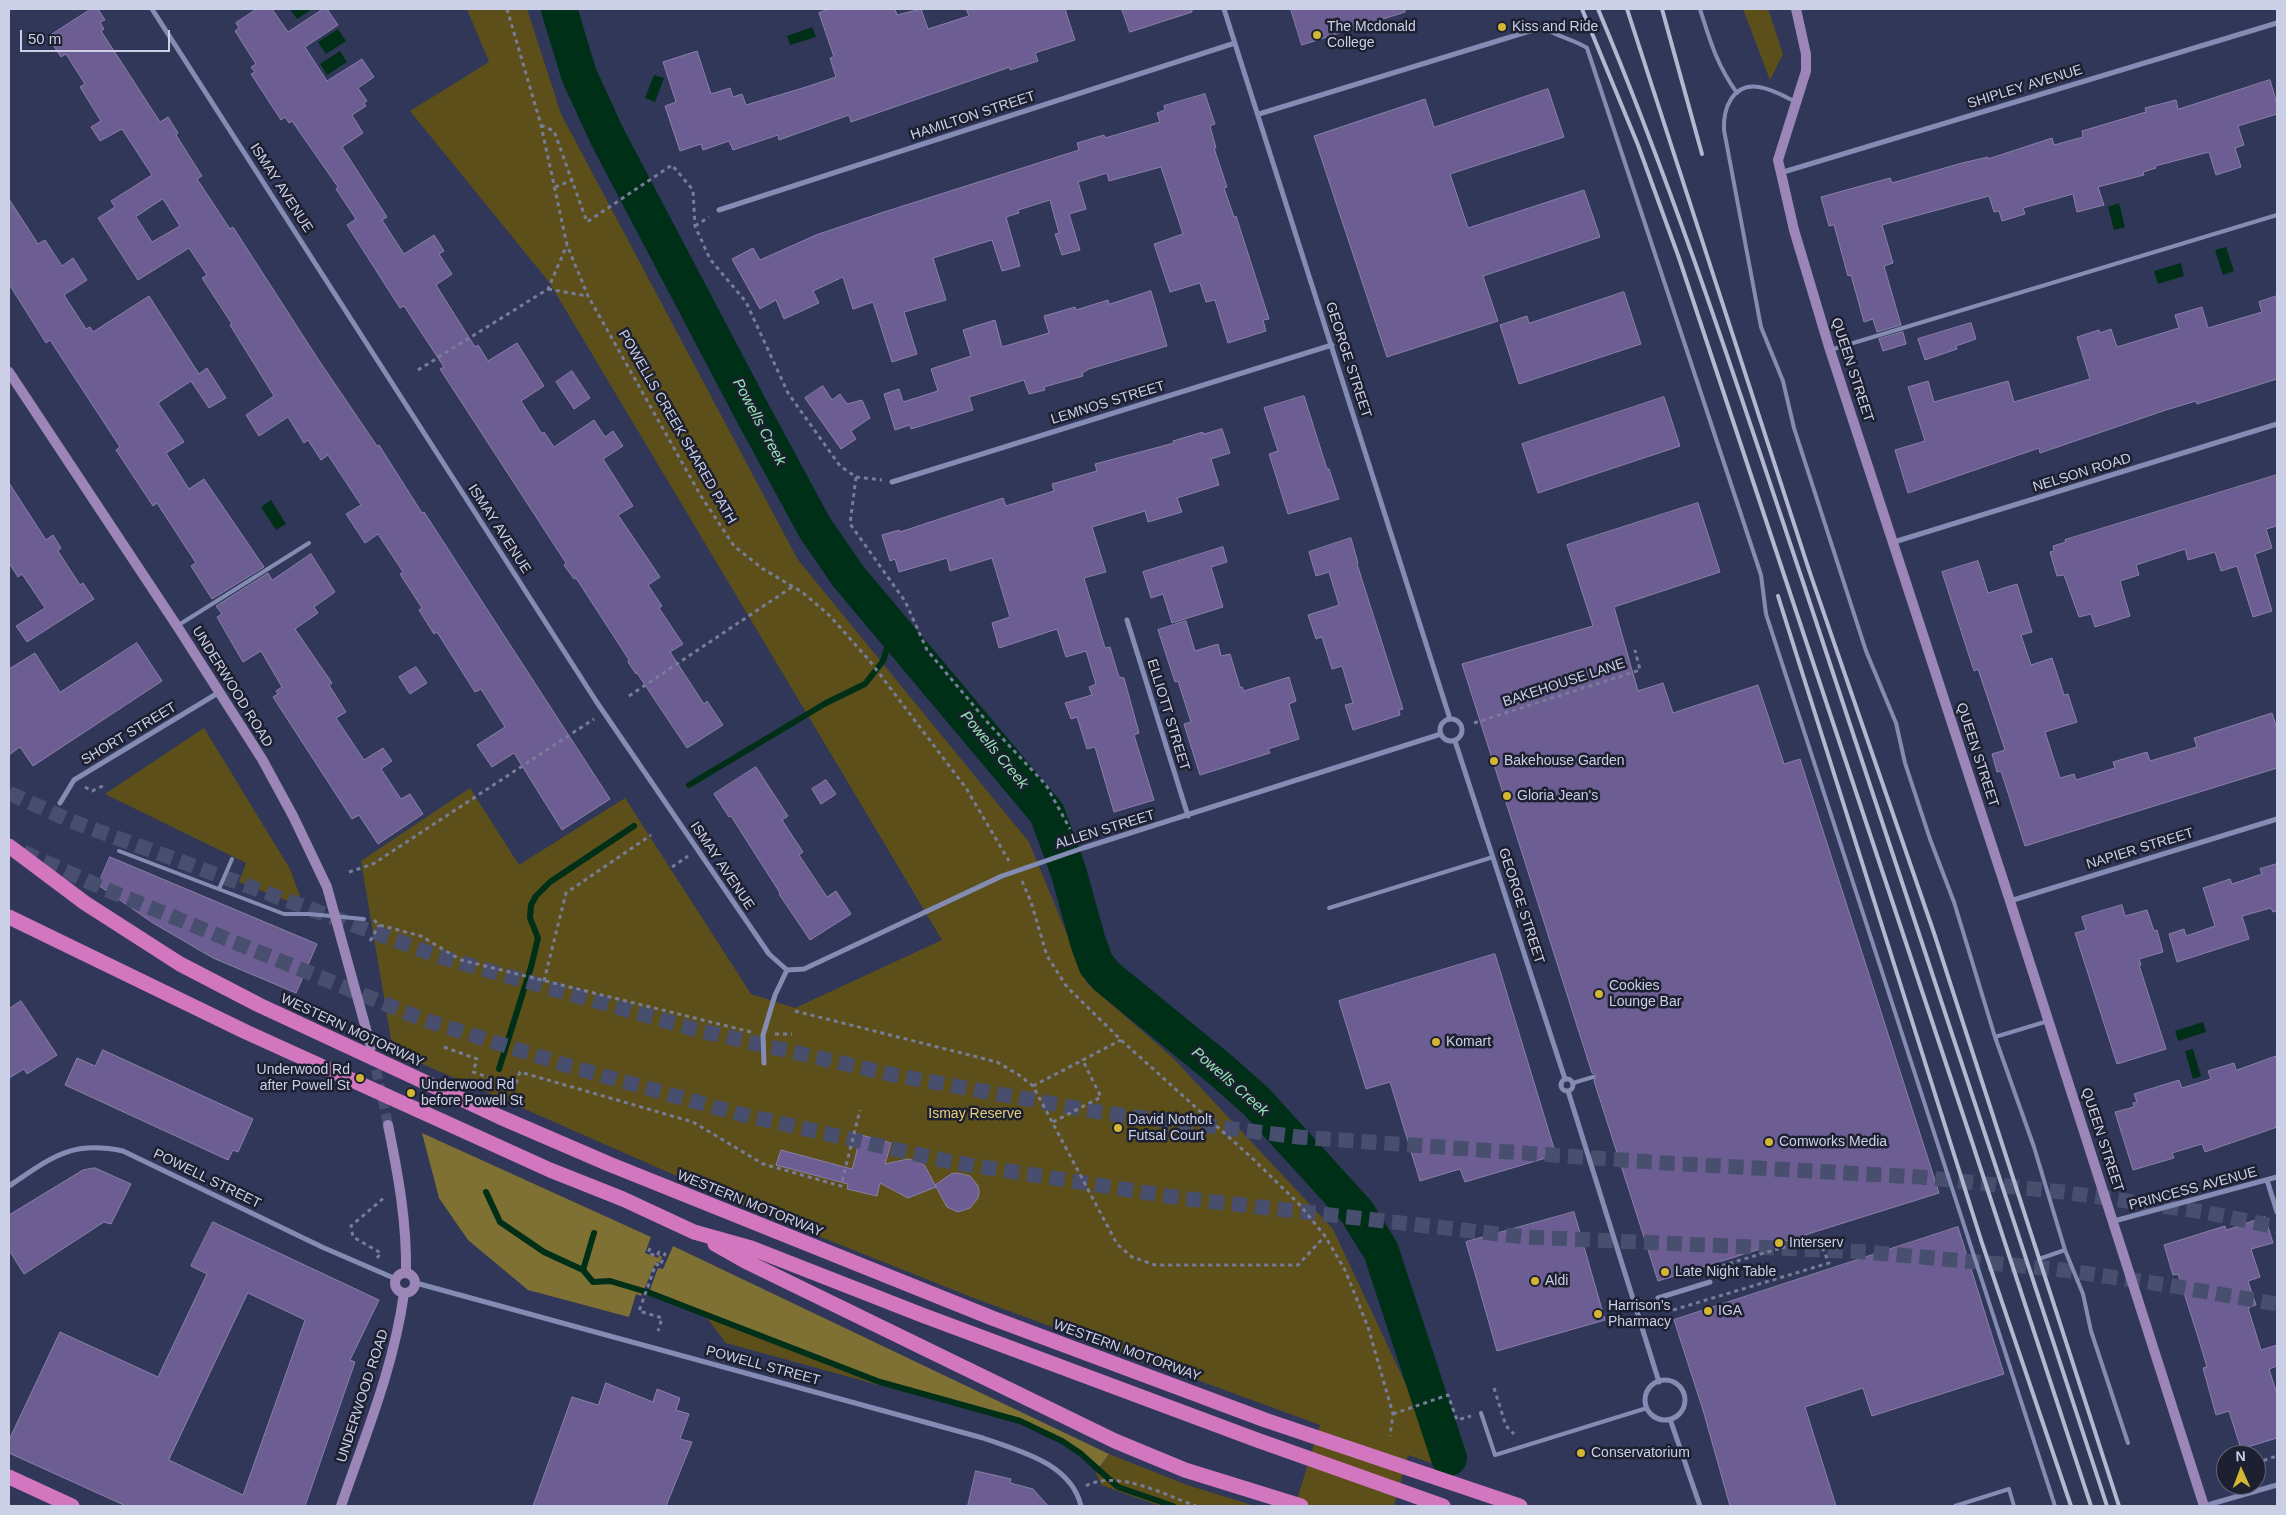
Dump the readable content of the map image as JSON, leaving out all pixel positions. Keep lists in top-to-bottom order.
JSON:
{
  "streets": {
    "highway": ["WESTERN MOTORWAY"],
    "street": [
      "SHIPLEY AVENUE",
      "HAMILTON STREET",
      "ISMAY AVENUE",
      "GEORGE STREET",
      "QUEEN STREET",
      "LEMNOS STREET",
      "NELSON ROAD",
      "UNDERWOOD ROAD",
      "ELLIOTT STREET",
      "SHORT STREET",
      "ALLEN STREET",
      "NAPIER STREET",
      "POWELL STREET",
      "PRINCESS AVENUE"
    ],
    "path": ["POWELLS CREEK SHARED PATH", "BAKEHOUSE LANE"]
  },
  "crossings": [
    ["SHIPLEY AVENUE", "QUEEN STREET"],
    ["HAMILTON STREET", "GEORGE STREET"],
    ["ISMAY AVENUE", "ALLEN STREET"],
    ["GEORGE STREET", "LEMNOS STREET"],
    ["GEORGE STREET", "ALLEN STREET"],
    ["QUEEN STREET", "NELSON ROAD"],
    ["QUEEN STREET", "NAPIER STREET"],
    ["QUEEN STREET", "PRINCESS AVENUE"],
    ["POWELLS CREEK SHARED PATH", "ALLEN STREET"],
    ["UNDERWOOD ROAD", "SHORT STREET"],
    ["UNDERWOOD ROAD", "POWELL STREET"],
    ["ELLIOTT STREET", "ALLEN STREET"]
  ],
  "water": ["Powells Creek"],
  "parks": ["Ismay Reserve"],
  "places": [
    "Kiss and Ride",
    "The Mcdonald College",
    "Bakehouse Garden",
    "Gloria Jean's",
    "Cookies Lounge Bar",
    "Komart",
    "Underwood Rd after Powell St",
    "Underwood Rd before Powell St",
    "David Notholt Futsal Court",
    "Comworks Media",
    "Interserv",
    "Late Night Table",
    "Aldi",
    "IGA",
    "Harrison's Pharmacy",
    "Conservatorium"
  ],
  "scale_bar": "50 m",
  "north": "top"
}
